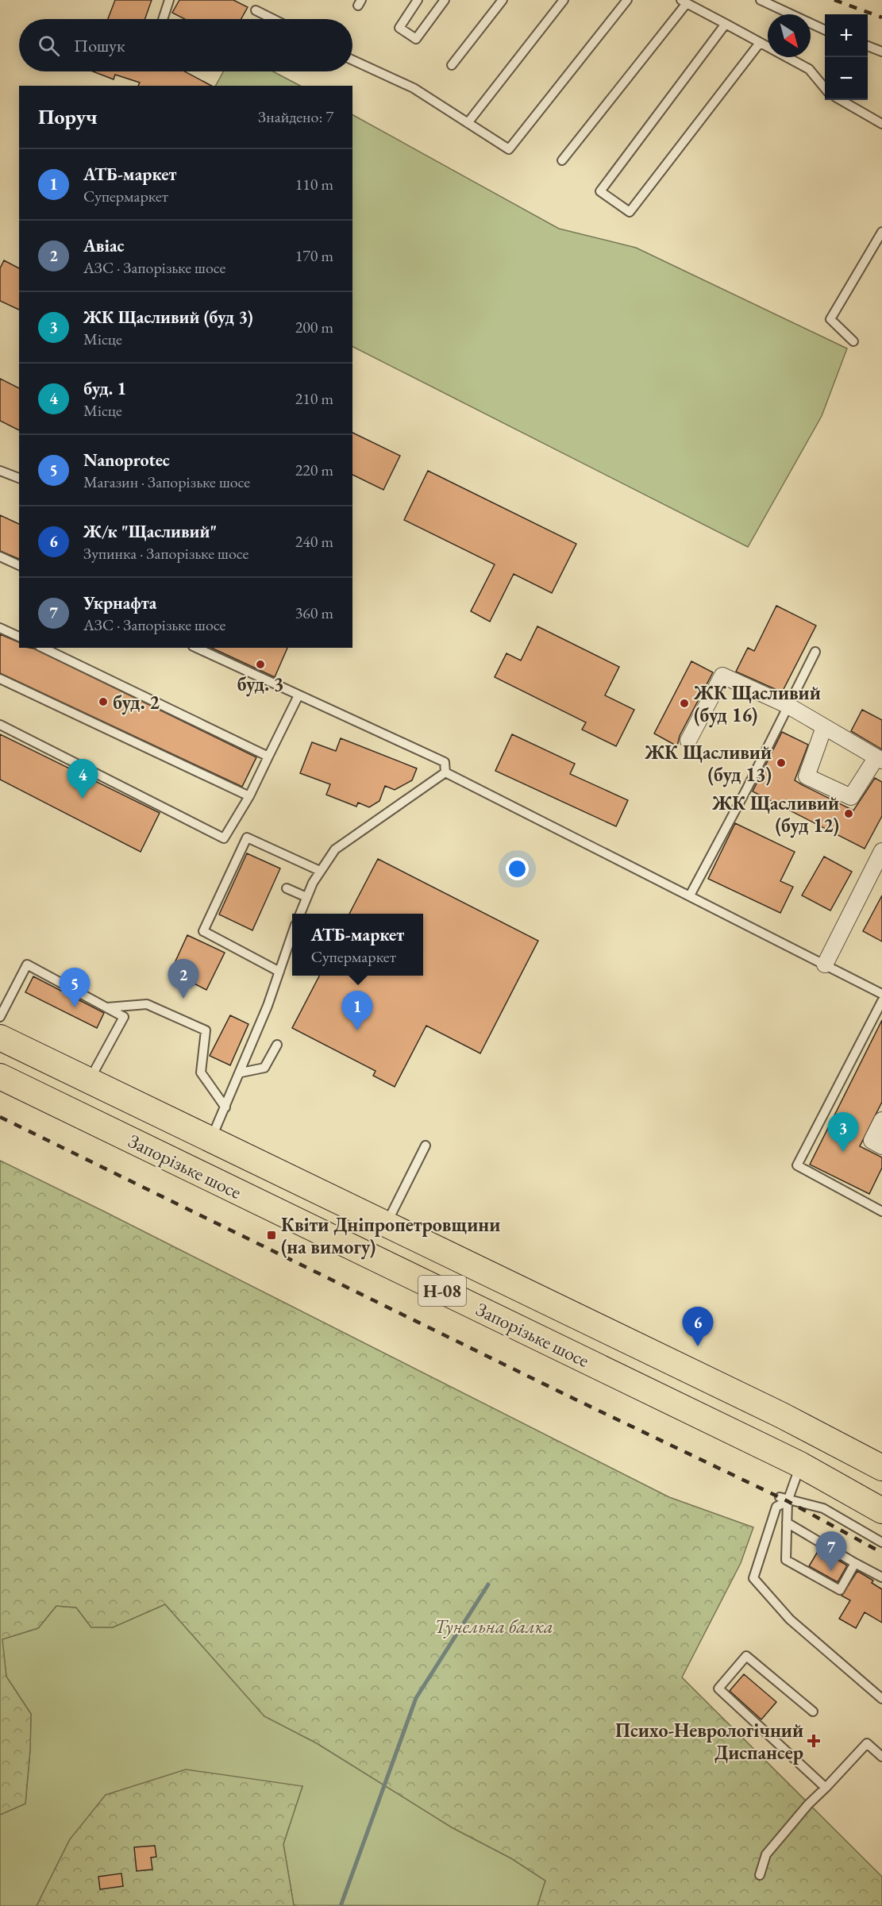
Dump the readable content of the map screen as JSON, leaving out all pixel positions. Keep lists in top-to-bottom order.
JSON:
{
  "streets": {
    "main road": ["Запорізьке шосе", "Н-08"]
  },
  "parks": ["Тунельна балка"],
  "places": {
    "other": [
      "буд. 3",
      "буд. 2",
      "ЖК Щасливий (буд 16)",
      "ЖК Щасливий (буд 13)",
      "ЖК Щасливий (буд 12)"
    ],
    "transit": ["Квіти Дніпропетровщини (на вимогу)"],
    "health": ["Психо-Неврологічний Диспансер"]
  },
  "north": "bottom right",
  "page": {
    "map_buttons": ["+", "−"],
    "search": "Пошук",
    "heading": ["Поруч", "Знайдено: 7"],
    "list": [
      {
        "mark": "1",
        "name": "АТБ-маркет",
        "note": "Супермаркет",
        "value": "110 m"
      },
      {
        "mark": "2",
        "name": "Авіас",
        "note": "АЗС · Запорізьке шосе",
        "value": "170 m"
      },
      {
        "mark": "3",
        "name": "ЖК Щасливий (буд 3)",
        "note": "Місце",
        "value": "200 m"
      },
      {
        "mark": "4",
        "name": "буд. 1",
        "note": "Місце",
        "value": "210 m"
      },
      {
        "mark": "5",
        "name": "Nanoprotec",
        "note": "Магазин · Запорізьке шосе",
        "value": "220 m"
      },
      {
        "mark": "6",
        "name": "Ж/к \"Щасливий\"",
        "note": "Зупинка · Запорізьке шосе",
        "value": "240 m"
      },
      {
        "mark": "7",
        "name": "Укрнафта",
        "note": "АЗС · Запорізьке шосе",
        "value": "360 m"
      }
    ],
    "pins": [
      "4",
      "2",
      "5",
      "1",
      "3",
      "6",
      "7"
    ],
    "popup": ["АТБ-маркет", "Супермаркет"]
  }
}
